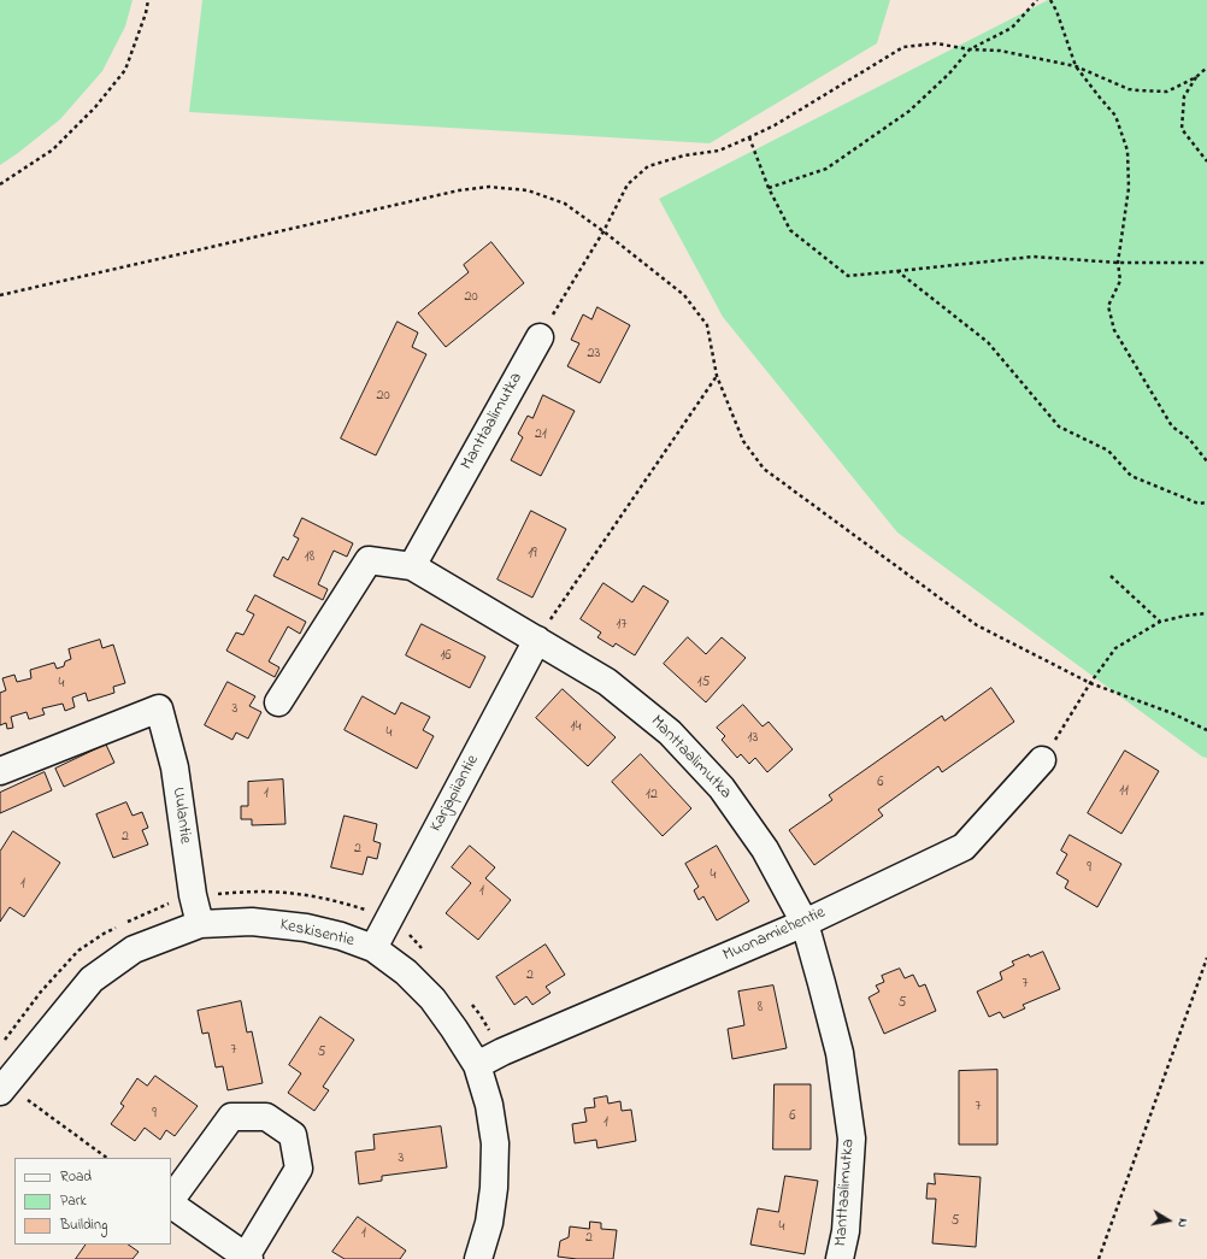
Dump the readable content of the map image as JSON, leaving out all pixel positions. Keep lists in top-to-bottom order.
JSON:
{
  "streets": {
    "street": [
      "Manttaalimutka",
      "Karjapiiantie",
      "Uulantie",
      "Keskisentie",
      "Muonamiehentie"
    ]
  },
  "crossings": [
    ["Manttaalimutka", "Karjapiiantie"],
    ["Manttaalimutka", "Muonamiehentie"],
    ["Karjapiiantie", "Keskisentie"],
    ["Uulantie", "Keskisentie"],
    ["Keskisentie", "Muonamiehentie"]
  ],
  "house_numbers": [
    "20",
    "23",
    "20",
    "21",
    "19",
    "18",
    "17",
    "16",
    "15",
    "4",
    "3",
    "14",
    "4",
    "13",
    "6",
    "11",
    "1",
    "12",
    "2",
    "2",
    "9",
    "4",
    "1",
    "1",
    "2",
    "7",
    "5",
    "8",
    "7",
    "5",
    "7",
    "9",
    "6",
    "1",
    "3",
    "5",
    "4",
    "1",
    "2"
  ],
  "legend": ["Road", "Park", "Building"],
  "north": "right"
}
